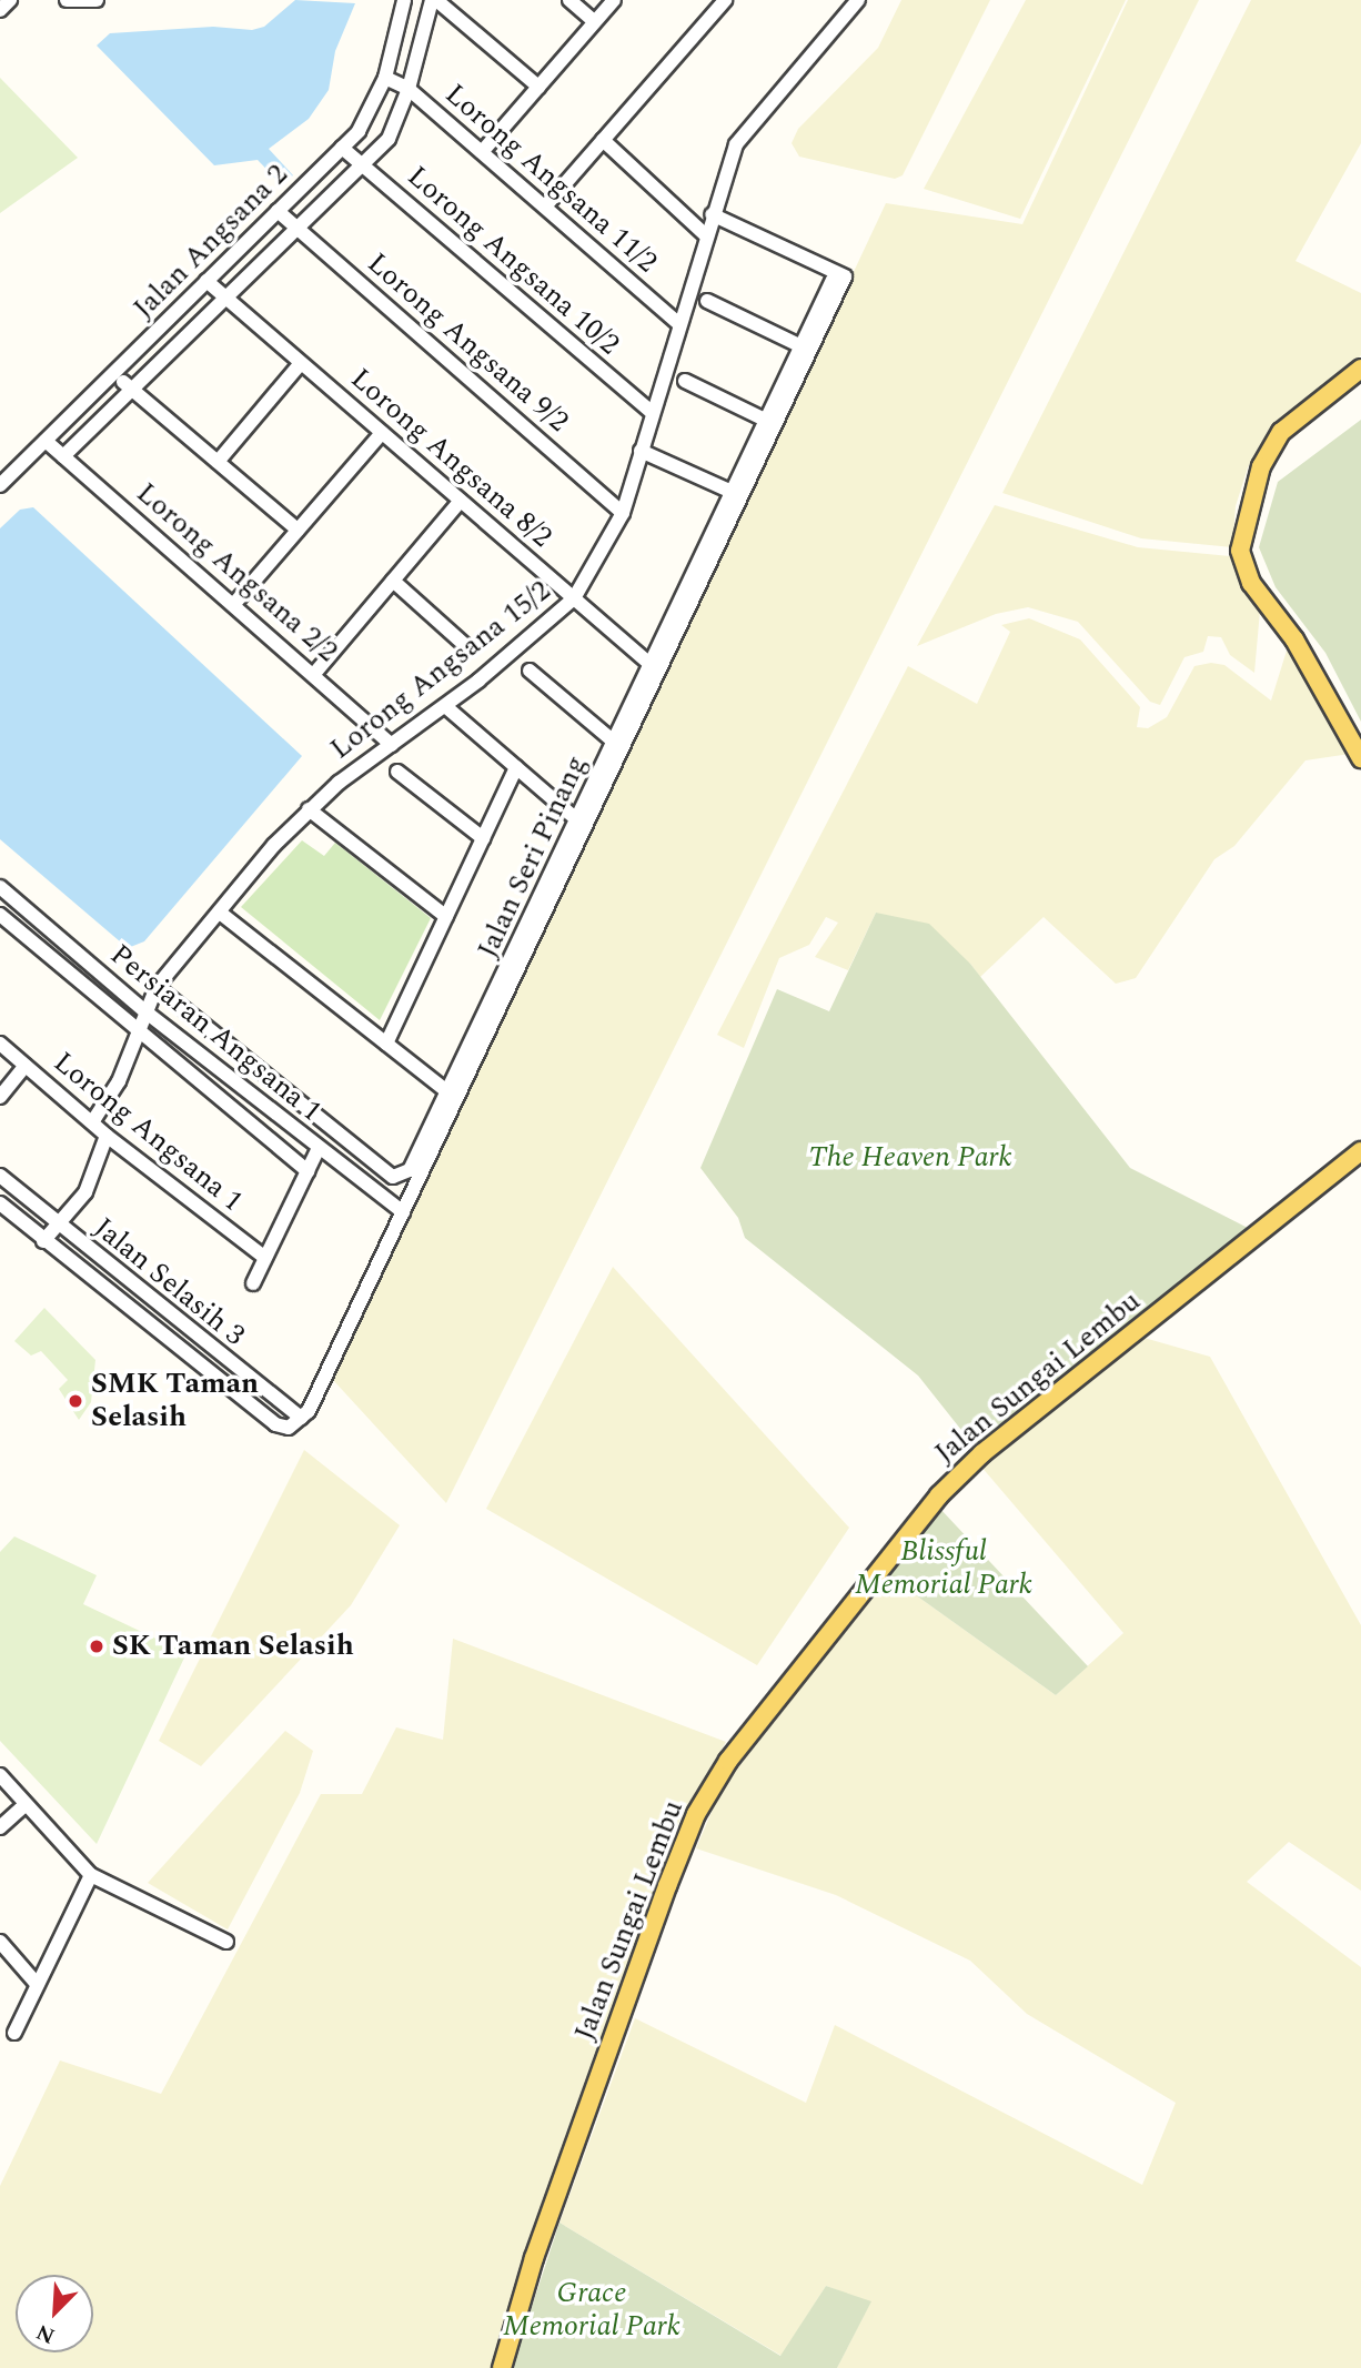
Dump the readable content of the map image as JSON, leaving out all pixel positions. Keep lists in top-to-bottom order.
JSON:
{
  "streets": {
    "main road": ["Jalan Sungai Lembu"],
    "street": [
      "Lorong Angsana 11/2",
      "Jalan Angsana 2",
      "Lorong Angsana 10/2",
      "Lorong Angsana 9/2",
      "Lorong Angsana 8/2",
      "Lorong Angsana 2/2",
      "Lorong Angsana 15/2",
      "Jalan Seri Pinang",
      "Persiaran Angsana 1",
      "Lorong Angsana 1",
      "Jalan Selasih 3"
    ]
  },
  "crossings": [
    ["Lorong Angsana 11/2", "Jalan Angsana 2"],
    ["Lorong Angsana 11/2", "Lorong Angsana 15/2"],
    ["Jalan Angsana 2", "Lorong Angsana 10/2"],
    ["Jalan Angsana 2", "Lorong Angsana 9/2"],
    ["Jalan Angsana 2", "Lorong Angsana 8/2"],
    ["Jalan Angsana 2", "Lorong Angsana 2/2"],
    ["Lorong Angsana 10/2", "Lorong Angsana 15/2"],
    ["Lorong Angsana 9/2", "Lorong Angsana 15/2"],
    ["Lorong Angsana 8/2", "Lorong Angsana 15/2"],
    ["Lorong Angsana 8/2", "Jalan Seri Pinang"],
    ["Lorong Angsana 2/2", "Lorong Angsana 15/2"],
    ["Lorong Angsana 15/2", "Jalan Seri Pinang"],
    ["Lorong Angsana 15/2", "Persiaran Angsana 1"],
    ["Lorong Angsana 15/2", "Lorong Angsana 1"],
    ["Jalan Seri Pinang", "Persiaran Angsana 1"],
    ["Jalan Seri Pinang", "Jalan Selasih 3"]
  ],
  "parks": ["The Heaven Park", "Blissful Memorial Park", "Grace Memorial Park"],
  "places": ["SMK Taman Selasih", "SK Taman Selasih"],
  "north": "bottom left"
}
